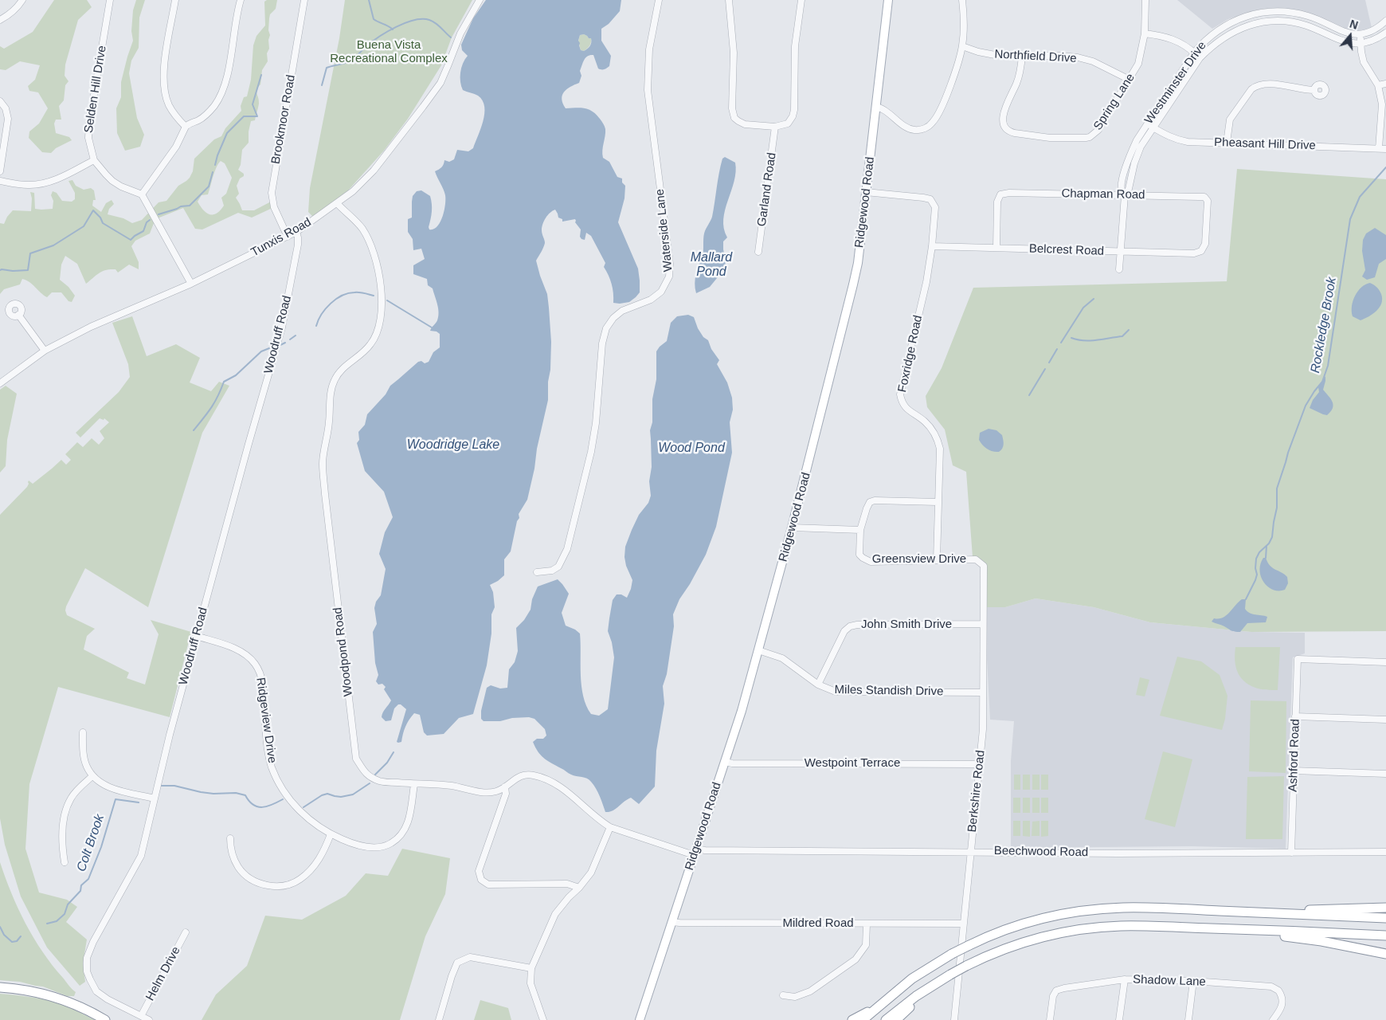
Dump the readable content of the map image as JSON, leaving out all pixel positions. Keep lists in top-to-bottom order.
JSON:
{
  "streets": {
    "main road": ["Ridgewood Road"],
    "street": [
      "Northfield Drive",
      "Westminster Drive",
      "Selden Hill Drive",
      "Spring Lane",
      "Brookmoor Road",
      "Pheasant Hill Drive",
      "Garland Road",
      "Chapman Road",
      "Waterside Lane",
      "Tunxis Road",
      "Belcrest Road",
      "Woodruff Road",
      "Foxridge Road",
      "Greensview Drive",
      "John Smith Drive",
      "Woodpond Road",
      "Miles Standish Drive",
      "Ridgeview Drive",
      "Ashford Road",
      "Westpoint Terrace",
      "Berkshire Road",
      "Beechwood Road",
      "Mildred Road",
      "Helm Drive",
      "Shadow Lane"
    ]
  },
  "crossings": [
    ["Northfield Drive", "Spring Lane"],
    ["Westminster Drive", "Pheasant Hill Drive"],
    ["Westminster Drive", "Chapman Road"],
    ["Westminster Drive", "Belcrest Road"],
    ["Brookmoor Road", "Tunxis Road"],
    ["Chapman Road", "Belcrest Road"],
    ["Ridgewood Road", "Foxridge Road"],
    ["Ridgewood Road", "Woodpond Road"],
    ["Ridgewood Road", "Miles Standish Drive"],
    ["Ridgewood Road", "Westpoint Terrace"],
    ["Ridgewood Road", "Beechwood Road"],
    ["Ridgewood Road", "Mildred Road"],
    ["Tunxis Road", "Woodruff Road"],
    ["Tunxis Road", "Woodpond Road"],
    ["Belcrest Road", "Foxridge Road"],
    ["Woodruff Road", "Ridgeview Drive"],
    ["Woodruff Road", "Helm Drive"],
    ["Foxridge Road", "Greensview Drive"],
    ["Greensview Drive", "Berkshire Road"],
    ["John Smith Drive", "Miles Standish Drive"],
    ["John Smith Drive", "Berkshire Road"],
    ["Woodpond Road", "Ridgeview Drive"],
    ["Woodpond Road", "Beechwood Road"],
    ["Miles Standish Drive", "Berkshire Road"],
    ["Ashford Road", "Beechwood Road"],
    ["Westpoint Terrace", "Berkshire Road"],
    ["Berkshire Road", "Beechwood Road"],
    ["Berkshire Road", "Mildred Road"]
  ],
  "water": [
    "Mallard Pond",
    "Rockledge Brook",
    "Woodridge Lake",
    "Wood Pond",
    "Colt Brook"
  ],
  "parks": ["Buena Vista Recreational Complex"],
  "north": "top"
}
